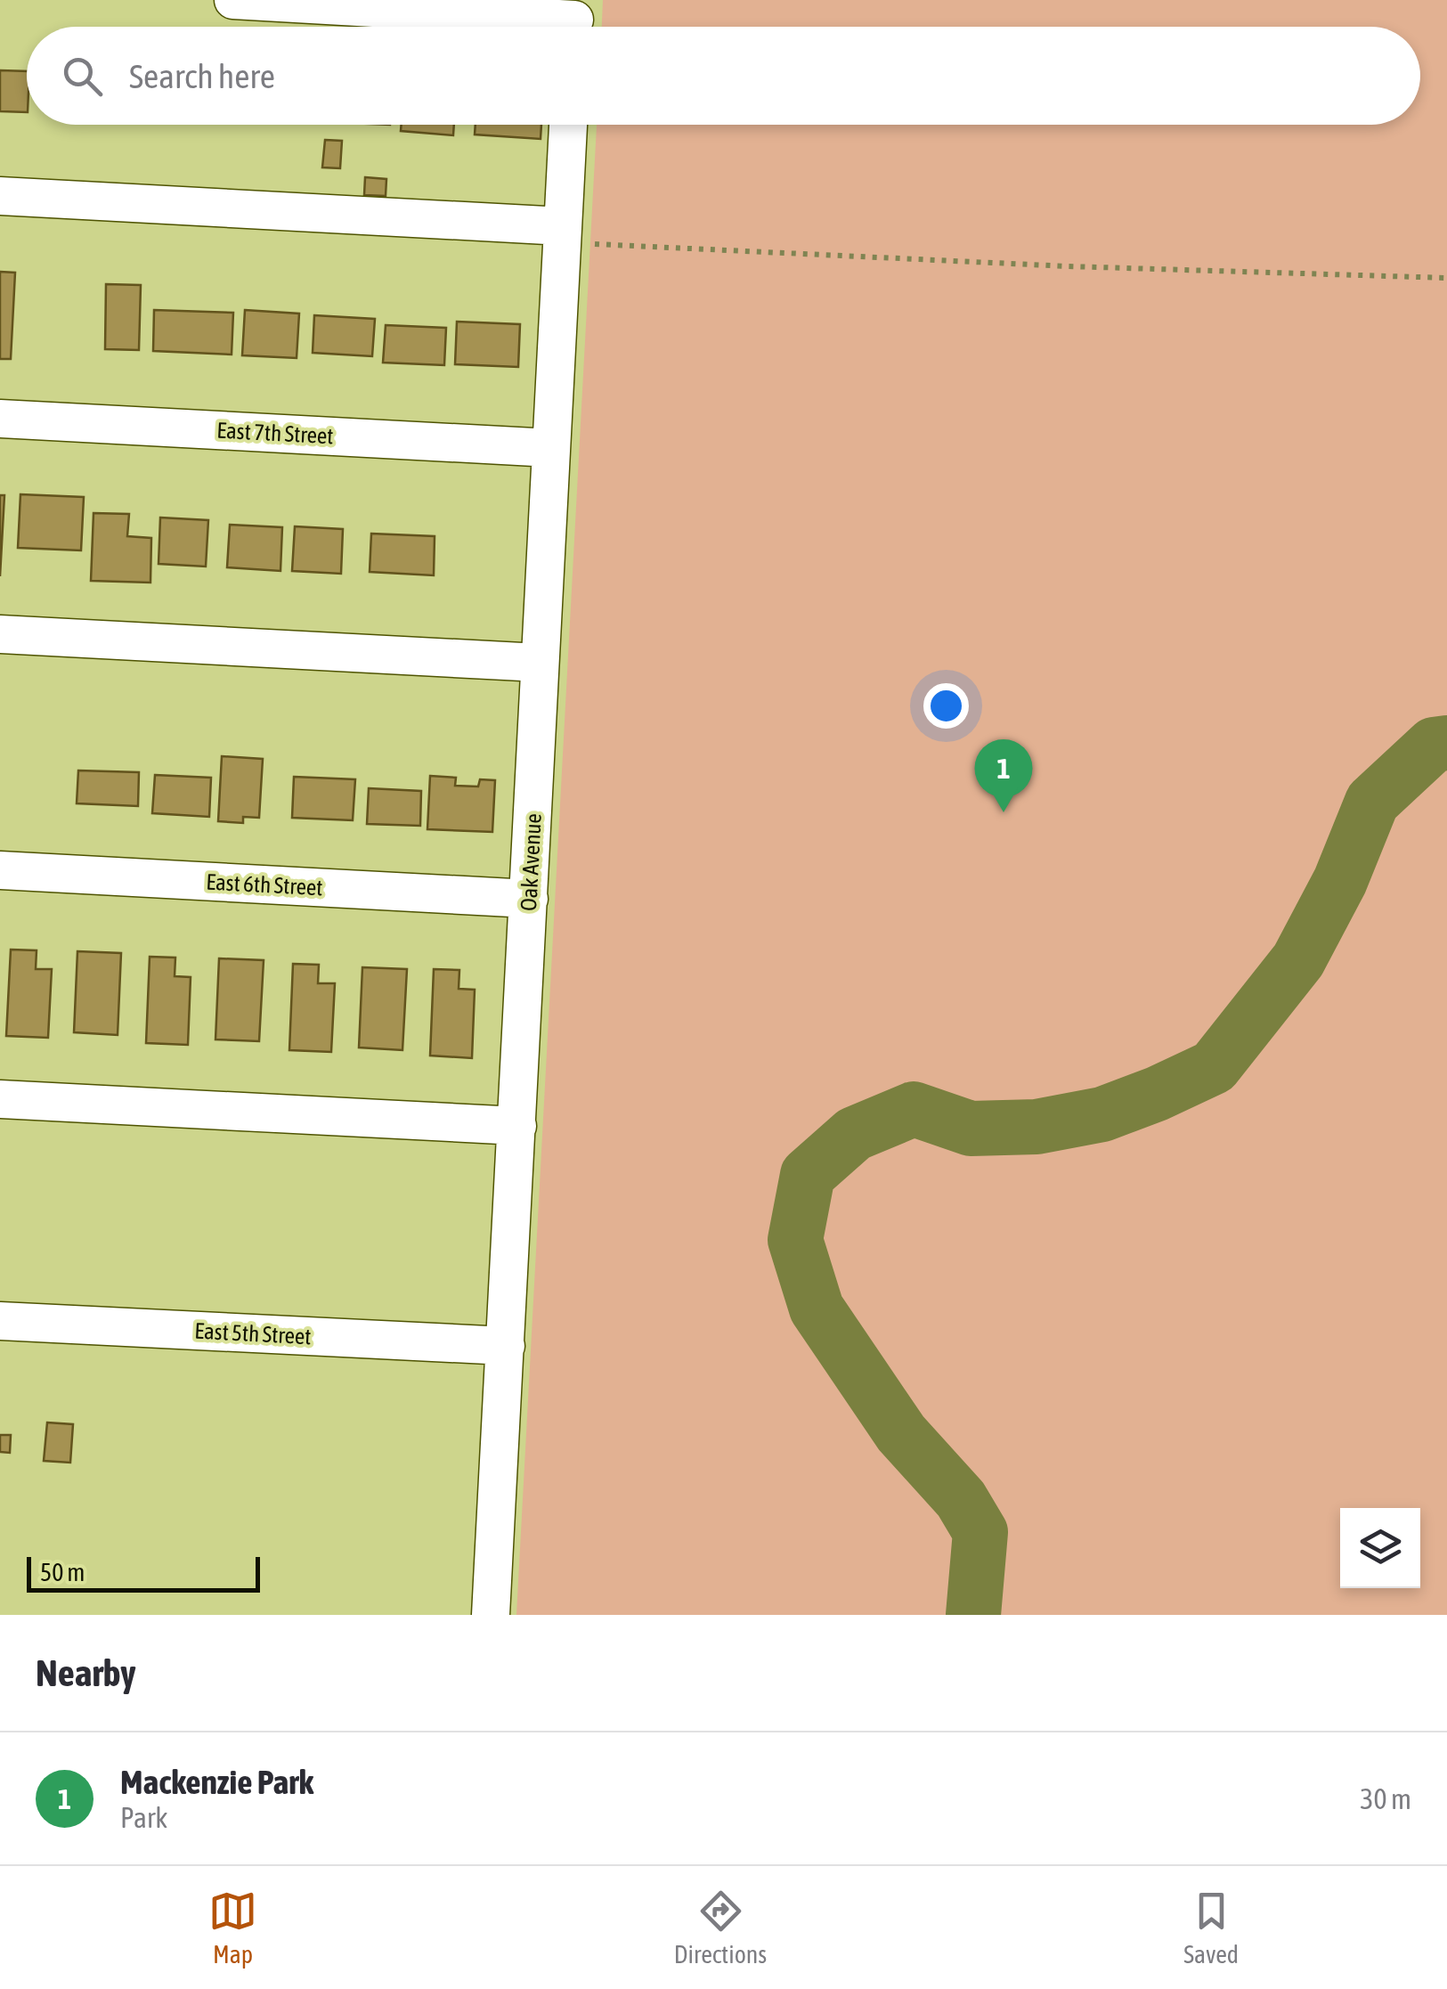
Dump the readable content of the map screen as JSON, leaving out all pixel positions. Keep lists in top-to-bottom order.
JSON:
{
  "streets": {
    "street": [
      "East 7th Street",
      "Oak Avenue",
      "East 6th Street",
      "East 5th Street"
    ]
  },
  "crossings": [
    ["East 7th Street", "Oak Avenue"],
    ["Oak Avenue", "East 6th Street"],
    ["Oak Avenue", "East 5th Street"]
  ],
  "scale_bar": "50 m",
  "page": {
    "search": "Search here",
    "pins": "1",
    "scale": "50 m",
    "heading": "Nearby",
    "list": [
      {
        "mark": "1",
        "name": "Mackenzie Park",
        "note": "Park",
        "value": "30 m"
      }
    ],
    "nav": ["Map", "Directions", "Saved"]
  }
}
